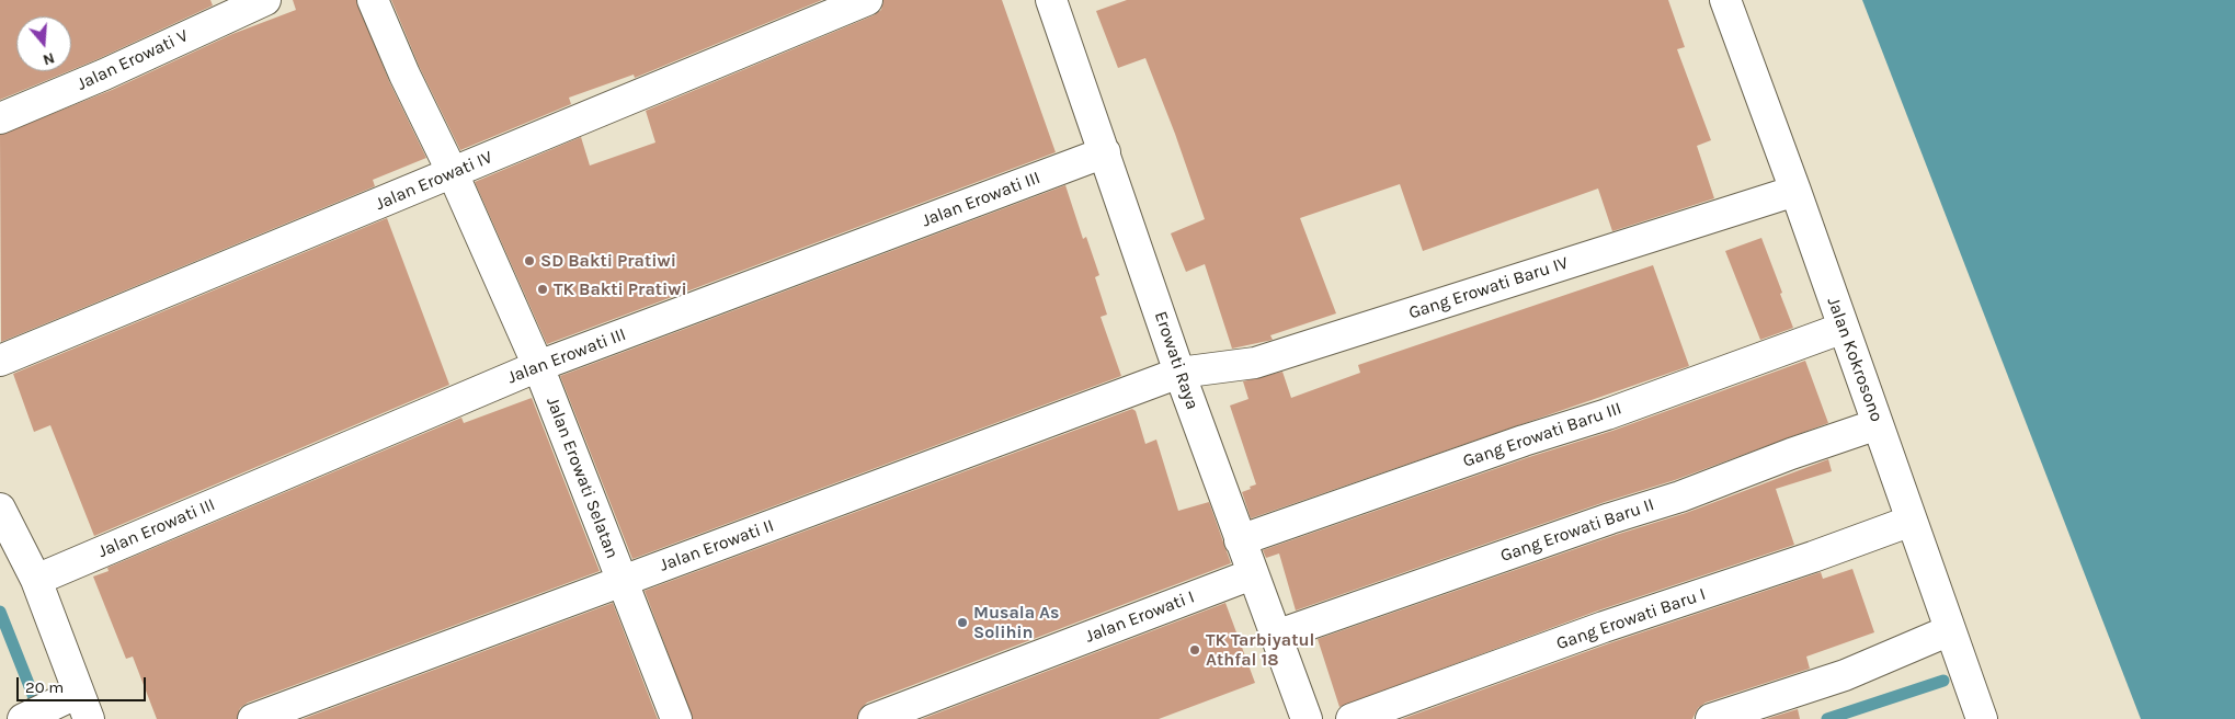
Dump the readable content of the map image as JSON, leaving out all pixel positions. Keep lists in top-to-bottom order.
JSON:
{
  "streets": {
    "street": [
      "Jalan Erowati V",
      "Jalan Erowati IV",
      "Jalan Erowati III",
      "Gang Erowati Baru IV",
      "Jalan Kokrosono",
      "Erowati Raya",
      "Gang Erowati Baru III",
      "Jalan Erowati Selatan",
      "Gang Erowati Baru II",
      "Jalan Erowati II",
      "Jalan Erowati I",
      "Gang Erowati Baru I"
    ]
  },
  "crossings": [
    ["Jalan Erowati IV", "Jalan Erowati Selatan"],
    ["Jalan Erowati III", "Erowati Raya"],
    ["Jalan Erowati III", "Jalan Erowati Selatan"],
    ["Gang Erowati Baru IV", "Jalan Kokrosono"],
    ["Gang Erowati Baru IV", "Erowati Raya"],
    ["Gang Erowati Baru IV", "Jalan Erowati II"],
    ["Jalan Kokrosono", "Gang Erowati Baru III"],
    ["Jalan Kokrosono", "Gang Erowati Baru II"],
    ["Jalan Kokrosono", "Gang Erowati Baru I"],
    ["Erowati Raya", "Gang Erowati Baru III"],
    ["Erowati Raya", "Gang Erowati Baru II"],
    ["Erowati Raya", "Jalan Erowati II"],
    ["Erowati Raya", "Jalan Erowati I"],
    ["Jalan Erowati Selatan", "Jalan Erowati II"]
  ],
  "places": [
    "SD Bakti Pratiwi",
    "TK Bakti Pratiwi",
    "Musala As Solihin",
    "TK Tarbiyatul Athfal 18"
  ],
  "scale_bar": "20 m",
  "north": "bottom"
}
